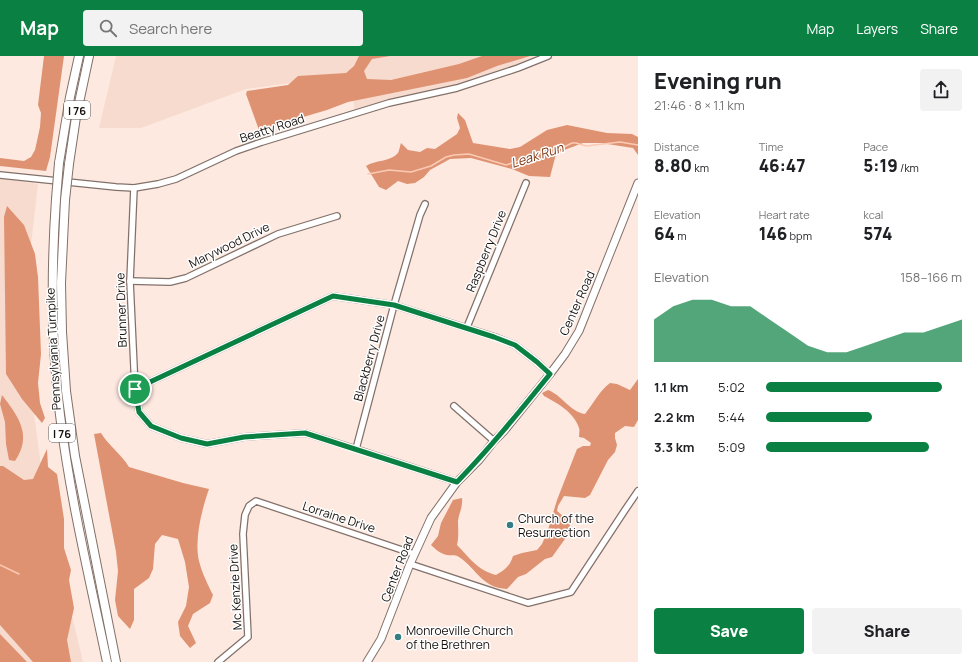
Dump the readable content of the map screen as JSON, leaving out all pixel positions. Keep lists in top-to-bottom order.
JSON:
{
  "streets": {
    "highway": ["I 76", "Pennsylvania Turnpike"],
    "main road": ["Center Road"],
    "street": [
      "Beatty Road",
      "Marywood Drive",
      "Raspberry Drive",
      "Brunner Drive",
      "Blackberry Drive",
      "Lorraine Drive",
      "Mc Kenzie Drive"
    ]
  },
  "crossings": [
    ["Beatty Road", "Brunner Drive"],
    ["Marywood Drive", "Brunner Drive"],
    ["Center Road", "Lorraine Drive"],
    ["Brunner Drive", "Blackberry Drive"],
    ["Lorraine Drive", "Mc Kenzie Drive"]
  ],
  "water": ["Leak Run"],
  "places": ["Church of the Resurrection", "Monroeville Church of the Brethren"],
  "page": {
    "header": "Map",
    "search": "Search here",
    "nav": ["Map", "Layers", "Share"],
    "heading": ["Evening run", "21:46 · 8 × 1.1 km"],
    "stats": [
      ["Distance", "8.80 km"],
      ["Time", "46:47"],
      ["Pace", "5:19 /km"],
      ["Elevation", "64 m"],
      ["Heart rate", "146 bpm"],
      ["kcal", "574"]
    ],
    "chart": ["Elevation", "158–166 m"],
    "list": [
      {
        "name": "1.1 km",
        "note": "5:02"
      },
      {
        "name": "2.2 km",
        "note": "5:44"
      },
      {
        "name": "3.3 km",
        "note": "5:09"
      }
    ],
    "buttons": ["Save", "Share"]
  }
}
